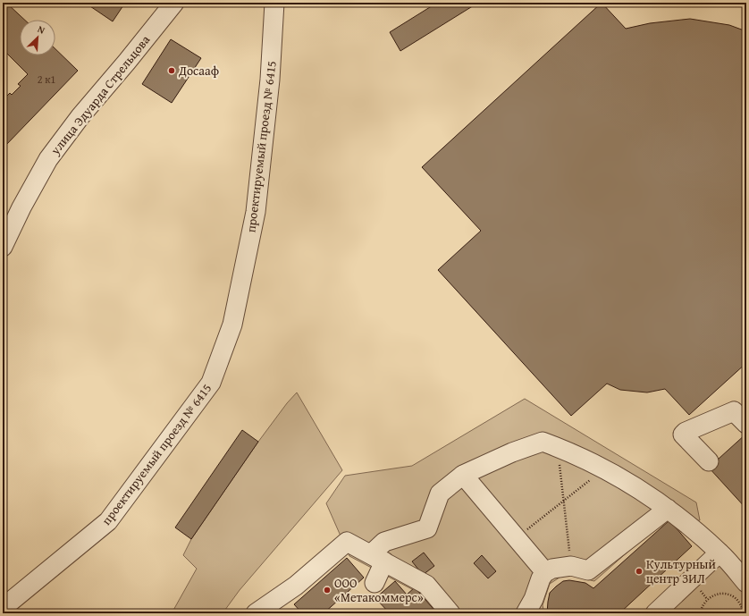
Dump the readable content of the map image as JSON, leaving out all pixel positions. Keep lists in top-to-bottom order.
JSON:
{
  "streets": {
    "street": ["улица Эдуарда Стрельцова", "проектируемый проезд № 6415"]
  },
  "places": ["Досааф", "Культурный центр ЗИЛ", "ООО «Метакоммерс»"],
  "house_numbers": ["2 к1"],
  "north": "top right"
}
